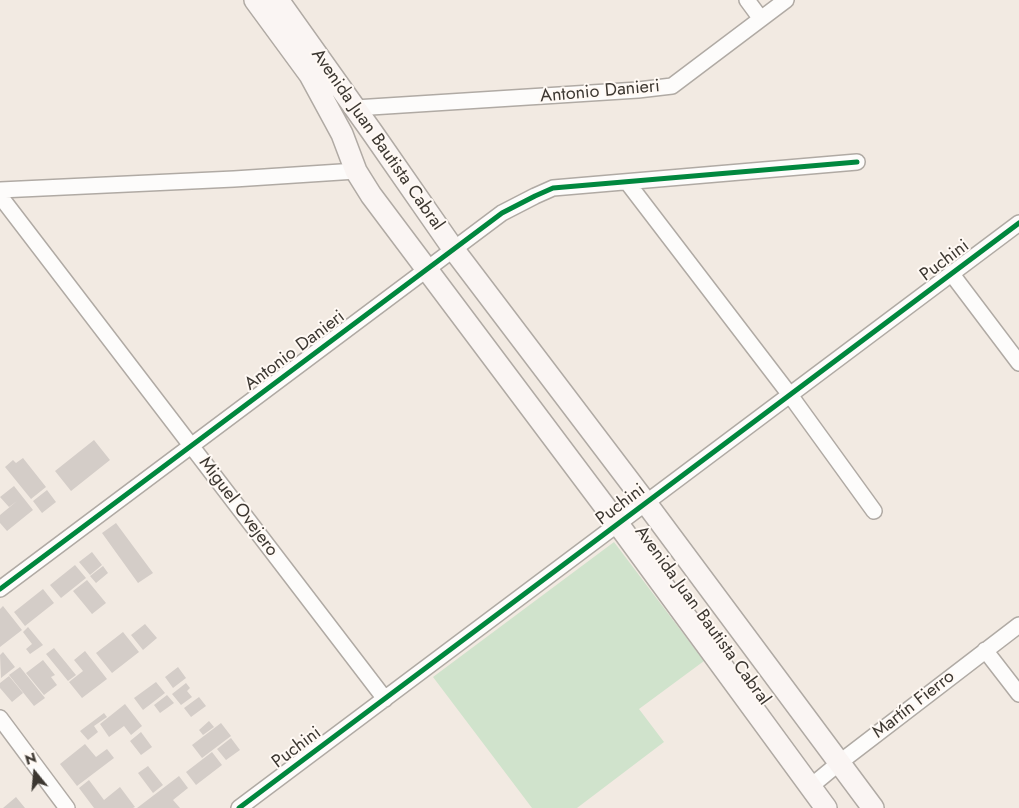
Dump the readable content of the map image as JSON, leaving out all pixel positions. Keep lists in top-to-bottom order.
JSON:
{
  "streets": {
    "main road": ["Avenida Juan Bautista Cabral"],
    "street": [
      "Antonio Danieri",
      "Puchini",
      "Miguel Ovejero",
      "Martín Fierro"
    ]
  },
  "crossings": [
    ["Antonio Danieri", "Avenida Juan Bautista Cabral"],
    ["Antonio Danieri", "Miguel Ovejero"],
    ["Avenida Juan Bautista Cabral", "Puchini"],
    ["Avenida Juan Bautista Cabral", "Martín Fierro"],
    ["Puchini", "Miguel Ovejero"]
  ],
  "north": "top"
}
